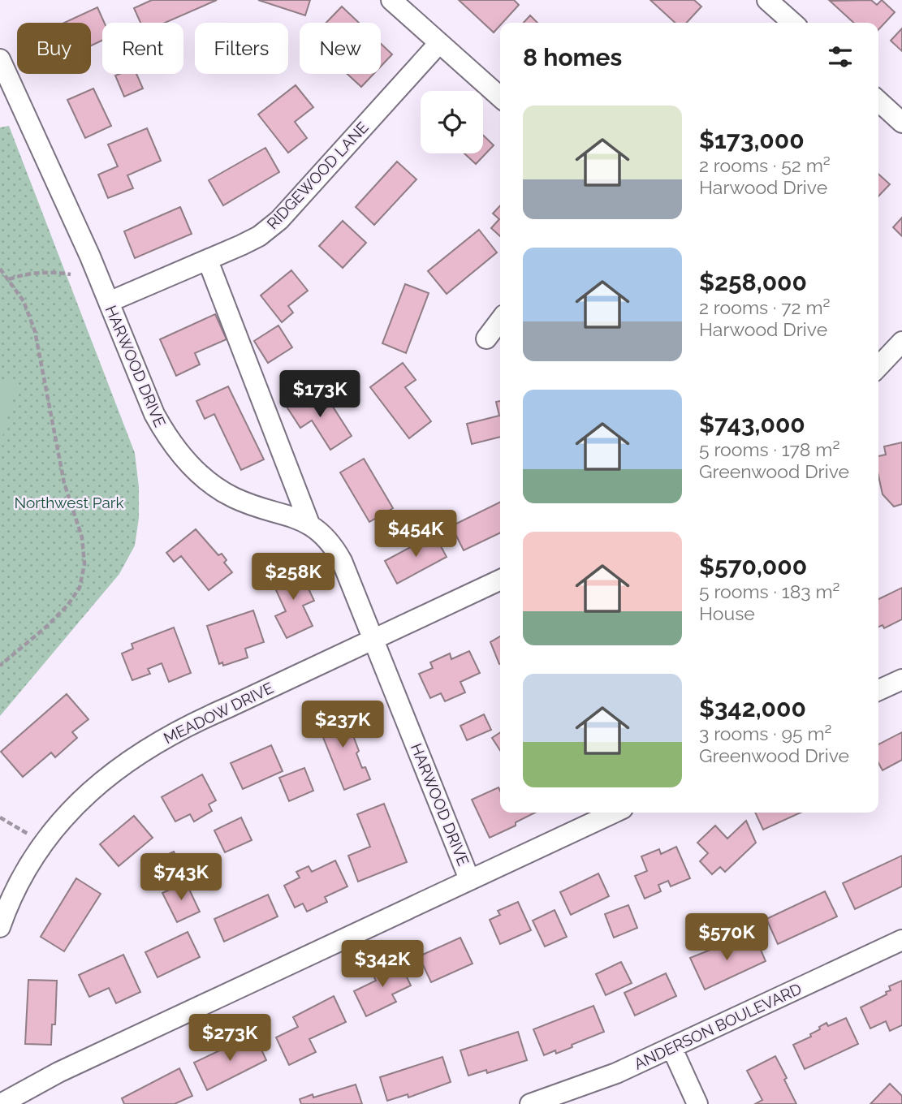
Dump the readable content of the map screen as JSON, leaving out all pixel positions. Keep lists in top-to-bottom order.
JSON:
{
  "streets": {
    "street": [
      "RIDGEWOOD LANE",
      "HARWOOD DRIVE",
      "MEADOW DRIVE",
      "ANDERSON BOULEVARD"
    ]
  },
  "crossings": [
    ["RIDGEWOOD LANE", "HARWOOD DRIVE"],
    ["HARWOOD DRIVE", "MEADOW DRIVE"]
  ],
  "parks": ["Northwest Park"],
  "page": {
    "chip": [
      "Buy",
      "Rent",
      "Filters",
      "New"
    ],
    "heading": "8 homes",
    "list": [
      {
        "name": "$173,000",
        "note": "2 rooms · 52 m² · Harwood Drive"
      },
      {
        "name": "$258,000",
        "note": "2 rooms · 72 m² · Harwood Drive"
      },
      {
        "name": "$743,000",
        "note": "5 rooms · 178 m² · Greenwood Drive"
      },
      {
        "name": "$570,000",
        "note": "5 rooms · 183 m² · House"
      },
      {
        "name": "$342,000",
        "note": "3 rooms · 95 m² · Greenwood Drive"
      }
    ],
    "price": [
      "$173K",
      "$454K",
      "$258K",
      "$237K",
      "$743K",
      "$570K",
      "$342K",
      "$273K"
    ]
  }
}
